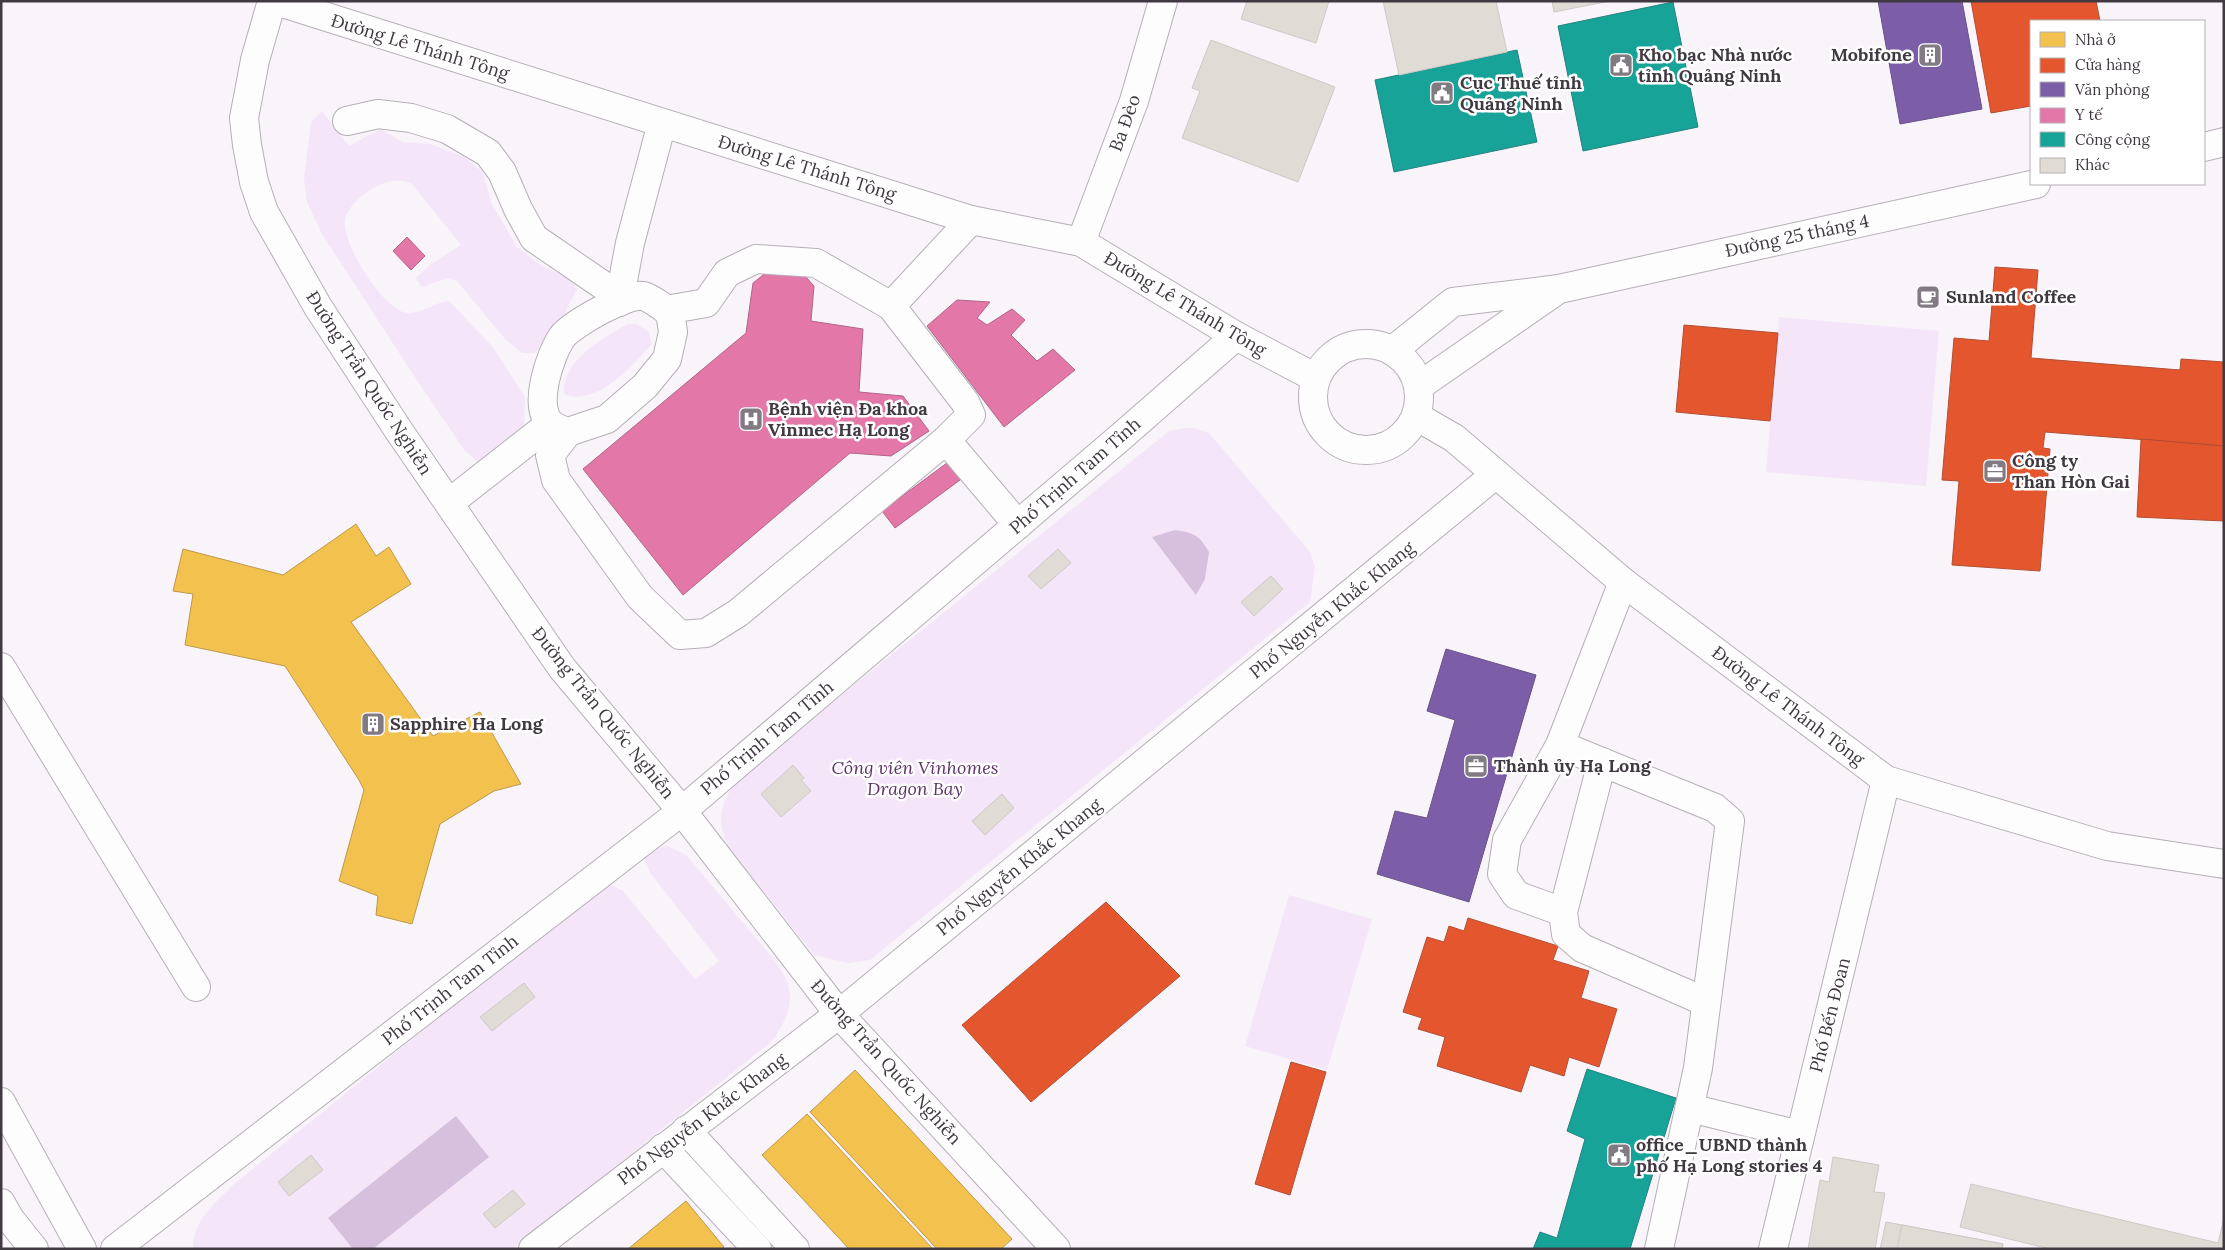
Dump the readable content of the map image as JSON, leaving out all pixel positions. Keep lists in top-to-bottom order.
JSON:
{
  "streets": {
    "street": [
      "Đường Lê Thánh Tông",
      "Ba Đèo",
      "Đường 25 tháng 4",
      "Đường Trần Quốc Nghiễn",
      "Phố Trịnh Tam Tỉnh",
      "Phố Nguyễn Khắc Khang",
      "Phố Bến Đoan"
    ]
  },
  "crossings": [
    ["Đường Lê Thánh Tông", "Ba Đèo"],
    ["Đường Lê Thánh Tông", "Đường 25 tháng 4"],
    ["Đường Lê Thánh Tông", "Phố Trịnh Tam Tỉnh"],
    ["Đường Lê Thánh Tông", "Phố Nguyễn Khắc Khang"],
    ["Đường Lê Thánh Tông", "Phố Bến Đoan"],
    ["Đường Trần Quốc Nghiễn", "Phố Trịnh Tam Tỉnh"],
    ["Đường Trần Quốc Nghiễn", "Phố Nguyễn Khắc Khang"]
  ],
  "parks": ["Công viên Vinhomes Dragon Bay"],
  "places": {
    "building": ["Mobifone", "Sapphire Ha Long"],
    "public building": ["Kho bạc Nhà nước tỉnh Quảng Ninh", "Cục Thuế tỉnh Quảng Ninh", "office_UBND thành phố Hạ Long stories 4"],
    "cafe": ["Sunland Coffee"],
    "hospital": ["Bệnh viện Đa khoa Vinmec Hạ Long"],
    "office": ["Công ty Than Hòn Gai", "Thành ủy Hạ Long"]
  },
  "legend": [
    "Nhà ở",
    "Cửa hàng",
    "Văn phòng",
    "Y tế",
    "Công cộng",
    "Khác"
  ]
}
